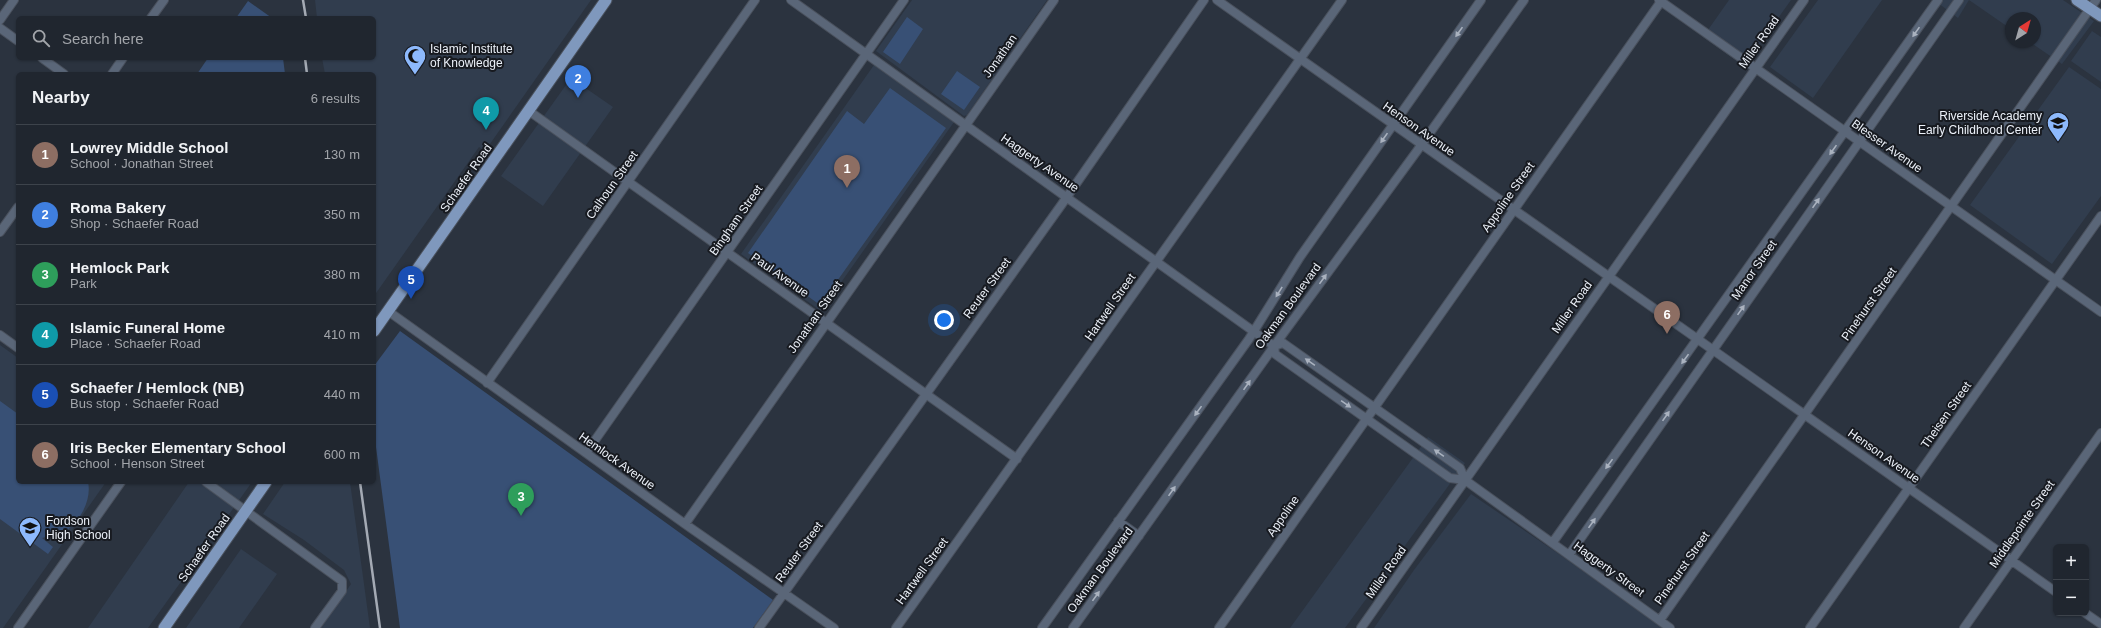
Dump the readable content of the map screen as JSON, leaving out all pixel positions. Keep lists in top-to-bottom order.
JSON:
{
  "streets": {
    "main road": ["Schaefer Road"],
    "street": [
      "Miller Road",
      "Jonathan",
      "Henson Avenue",
      "Blesser Avenue",
      "Haggerty Avenue",
      "Calhoun Street",
      "Appoline Street",
      "Bingham Street",
      "Manor Street",
      "Paul Avenue",
      "Reuter Street",
      "Pinehurst Street",
      "Oakman Boulevard",
      "Hartwell Street",
      "Jonathan Street",
      "Theisen Street",
      "Hemlock Avenue",
      "Appoline",
      "Middlepointe Street",
      "Haggerty Street"
    ]
  },
  "crossings": [
    ["Miller Road", "Henson Avenue"],
    ["Miller Road", "Blesser Avenue"],
    ["Miller Road", "Haggerty Avenue"],
    ["Jonathan", "Haggerty Avenue"],
    ["Jonathan", "Jonathan Street"],
    ["Henson Avenue", "Appoline Street"],
    ["Henson Avenue", "Manor Street"],
    ["Henson Avenue", "Pinehurst Street"],
    ["Henson Avenue", "Oakman Boulevard"],
    ["Henson Avenue", "Hartwell Street"],
    ["Henson Avenue", "Theisen Street"],
    ["Henson Avenue", "Middlepointe Street"],
    ["Blesser Avenue", "Appoline Street"],
    ["Blesser Avenue", "Manor Street"],
    ["Blesser Avenue", "Pinehurst Street"],
    ["Blesser Avenue", "Theisen Street"],
    ["Haggerty Avenue", "Appoline Street"],
    ["Haggerty Avenue", "Bingham Street"],
    ["Haggerty Avenue", "Manor Street"],
    ["Haggerty Avenue", "Reuter Street"],
    ["Haggerty Avenue", "Oakman Boulevard"],
    ["Haggerty Avenue", "Hartwell Street"],
    ["Haggerty Avenue", "Jonathan Street"],
    ["Haggerty Avenue", "Appoline"],
    ["Haggerty Avenue", "Haggerty Street"],
    ["Schaefer Road", "Paul Avenue"],
    ["Schaefer Road", "Hemlock Avenue"],
    ["Calhoun Street", "Paul Avenue"],
    ["Calhoun Street", "Hemlock Avenue"],
    ["Appoline Street", "Appoline"],
    ["Bingham Street", "Paul Avenue"],
    ["Bingham Street", "Hemlock Avenue"],
    ["Manor Street", "Haggerty Street"],
    ["Paul Avenue", "Reuter Street"],
    ["Paul Avenue", "Hartwell Street"],
    ["Paul Avenue", "Jonathan Street"],
    ["Reuter Street", "Hemlock Avenue"],
    ["Pinehurst Street", "Haggerty Street"],
    ["Jonathan Street", "Hemlock Avenue"]
  ],
  "places": {
    "mosque": ["Islamic Institute of Knowledge"],
    "school or university": ["Riverside Academy Early Childhood Center", "Fordson High School"]
  },
  "north": "top right",
  "page": {
    "search": "Search here",
    "pins": [
      "2",
      "4",
      "1",
      "5",
      "6",
      "3"
    ],
    "heading": ["Nearby", "6 results"],
    "list": [
      {
        "mark": "1",
        "name": "Lowrey Middle School",
        "note": "School · Jonathan Street",
        "value": "130 m"
      },
      {
        "mark": "2",
        "name": "Roma Bakery",
        "note": "Shop · Schaefer Road",
        "value": "350 m"
      },
      {
        "mark": "3",
        "name": "Hemlock Park",
        "note": "Park",
        "value": "380 m"
      },
      {
        "mark": "4",
        "name": "Islamic Funeral Home",
        "note": "Place · Schaefer Road",
        "value": "410 m"
      },
      {
        "mark": "5",
        "name": "Schaefer / Hemlock (NB)",
        "note": "Bus stop · Schaefer Road",
        "value": "440 m"
      },
      {
        "mark": "6",
        "name": "Iris Becker Elementary School",
        "note": "School · Henson Street",
        "value": "600 m"
      }
    ],
    "map_buttons": ["+", "−"]
  }
}
